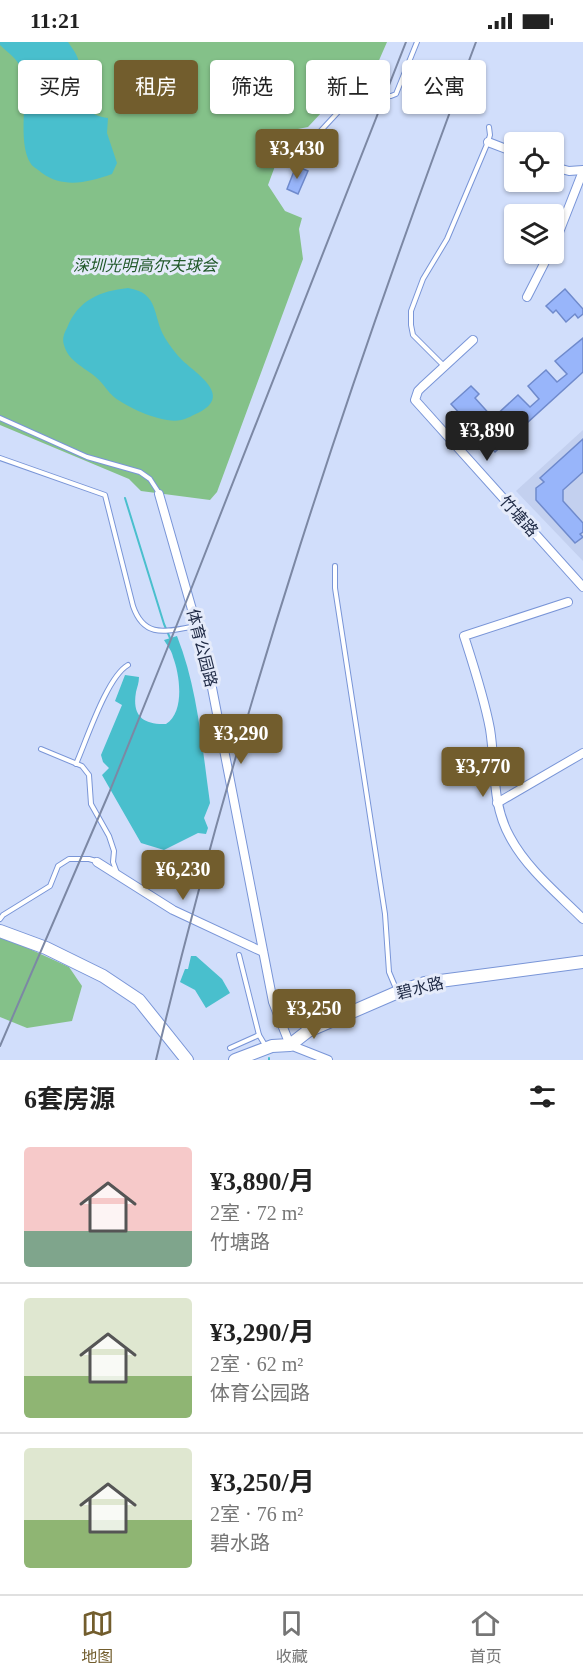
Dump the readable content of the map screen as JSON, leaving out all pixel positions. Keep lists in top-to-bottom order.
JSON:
{
  "streets": {
    "street": ["竹塘路", "体育公园路", "碧水路"]
  },
  "crossings": [
    ["体育公园路", "碧水路"]
  ],
  "parks": ["深圳光明高尔夫球会"],
  "page": {
    "status": "11:21",
    "chip": [
      "买房",
      "租房",
      "筛选",
      "新上",
      "公寓"
    ],
    "price": [
      "¥3,430",
      "¥3,890",
      "¥3,290",
      "¥3,770",
      "¥6,230",
      "¥3,250"
    ],
    "heading": "6套房源",
    "list": [
      {
        "name": "¥3,890/月",
        "note": "2室 · 72 m² · 竹塘路"
      },
      {
        "name": "¥3,290/月",
        "note": "2室 · 62 m² · 体育公园路"
      },
      {
        "name": "¥3,250/月",
        "note": "2室 · 76 m² · 碧水路"
      }
    ],
    "tabs": ["地图", "收藏", "首页"]
  }
}
